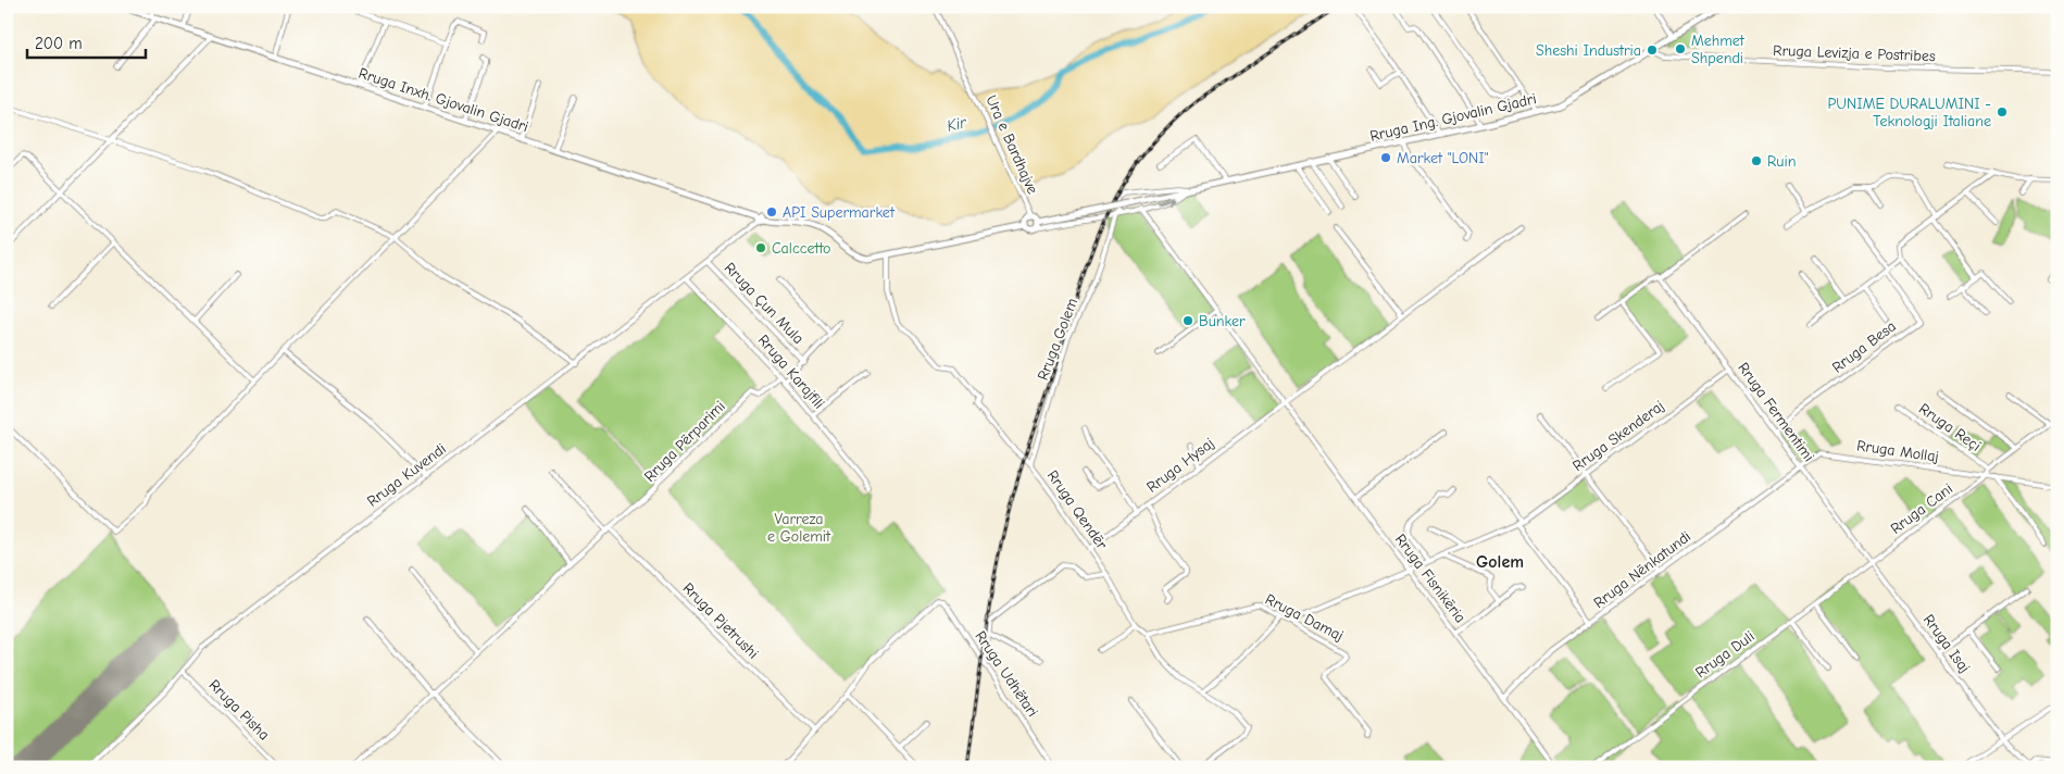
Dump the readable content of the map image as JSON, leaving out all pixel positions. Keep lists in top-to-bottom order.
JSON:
{
  "streets": {
    "main road": ["Rruga Inxh. Gjovalin Gjadri", "Rruga Ing. Gjovalin Gjadri"],
    "street": [
      "Rruga Levizja e Postribes",
      "Ura e Bardhajve",
      "Rruga Çun Mula",
      "Rruga Golem",
      "Rruga Besa",
      "Rruga Karajfili",
      "Rruga Fermentimi",
      "Rruga Reçi",
      "Rruga Skenderaj",
      "Rruga Përparimi",
      "Rruga Mollaj",
      "Rruga Hysaj",
      "Rruga Kuvendi",
      "Rruga Cani",
      "Rruga Qendër",
      "Rruga Nënkatundi",
      "Rruga Fisnikëria",
      "Rruga Damaj",
      "Rruga Pjetrushi",
      "Rruga Isaj",
      "Rruga Duli",
      "Rruga Udhëtari",
      "Rruga Pisha"
    ]
  },
  "crossings": [
    ["Rruga Levizja e Postribes", "Rruga Ing. Gjovalin Gjadri"],
    ["Rruga Inxh. Gjovalin Gjadri", "Rruga Kuvendi"],
    ["Rruga Inxh. Gjovalin Gjadri", "Rruga Qendër"],
    ["Rruga Ing. Gjovalin Gjadri", "Ura e Bardhajve"],
    ["Rruga Çun Mula", "Rruga Karajfili"],
    ["Rruga Çun Mula", "Rruga Kuvendi"],
    ["Rruga Golem", "Rruga Qendër"],
    ["Rruga Besa", "Rruga Fermentimi"],
    ["Rruga Karajfili", "Rruga Përparimi"],
    ["Rruga Karajfili", "Rruga Kuvendi"],
    ["Rruga Fermentimi", "Rruga Skenderaj"],
    ["Rruga Fermentimi", "Rruga Mollaj"],
    ["Rruga Fermentimi", "Rruga Cani"],
    ["Rruga Fermentimi", "Rruga Nënkatundi"],
    ["Rruga Fermentimi", "Rruga Isaj"],
    ["Rruga Fermentimi", "Rruga Duli"],
    ["Rruga Skenderaj", "Rruga Fisnikëria"],
    ["Rruga Skenderaj", "Rruga Damaj"],
    ["Rruga Përparimi", "Rruga Pjetrushi"],
    ["Rruga Mollaj", "Rruga Cani"],
    ["Rruga Mollaj", "Rruga Nënkatundi"],
    ["Rruga Hysaj", "Rruga Qendër"],
    ["Rruga Hysaj", "Rruga Fisnikëria"],
    ["Rruga Kuvendi", "Rruga Pisha"],
    ["Rruga Cani", "Rruga Isaj"],
    ["Rruga Cani", "Rruga Duli"],
    ["Rruga Qendër", "Rruga Damaj"],
    ["Rruga Nënkatundi", "Rruga Fisnikëria"],
    ["Rruga Isaj", "Rruga Duli"]
  ],
  "districts": ["Golem"],
  "water": ["Kir"],
  "parks": ["Varreza e Golemit"],
  "places": [
    "Mehmet Shpendi",
    "Sheshi Industria",
    "PUNIME DURALUMINI - Teknologji Italiane",
    "Market \"LONI\"",
    "Ruin",
    "API Supermarket",
    "Calccetto",
    "Bunker"
  ],
  "scale_bar": "200 m"
}
